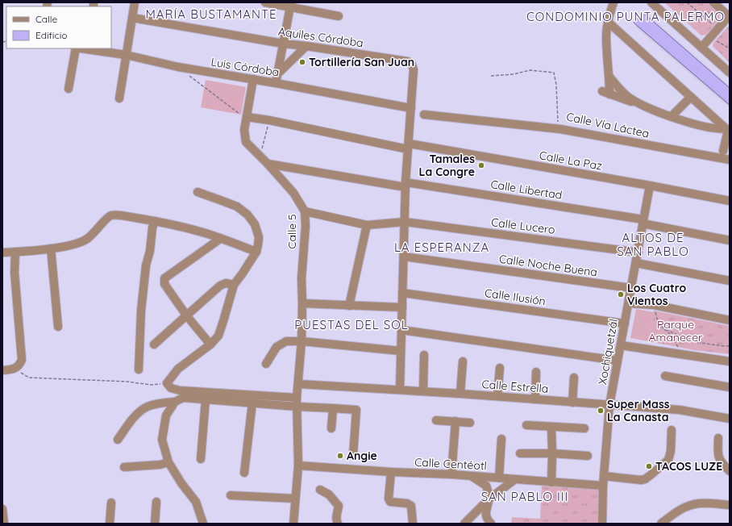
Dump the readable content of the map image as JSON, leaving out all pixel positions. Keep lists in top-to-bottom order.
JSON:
{
  "streets": {
    "street": [
      "Aquiles Córdoba",
      "Luis Córdoba",
      "Calle Vía Láctea",
      "Calle La Paz",
      "Calle Libertad",
      "Calle Lucero",
      "Calle 5",
      "Calle Noche Buena",
      "Calle Ilusión",
      "Xochiquetzál",
      "Calle Estrella",
      "Calle Centéotl"
    ]
  },
  "crossings": [
    ["Aquiles Córdoba", "Luis Córdoba"],
    ["Luis Córdoba", "Calle 5"],
    ["Calle La Paz", "Calle 5"],
    ["Calle La Paz", "Xochiquetzál"],
    ["Calle Libertad", "Calle 5"],
    ["Calle Libertad", "Xochiquetzál"],
    ["Calle Lucero", "Calle 5"],
    ["Calle Lucero", "Xochiquetzál"],
    ["Calle 5", "Calle Estrella"],
    ["Calle 5", "Calle Centéotl"],
    ["Calle Noche Buena", "Xochiquetzál"],
    ["Calle Ilusión", "Xochiquetzál"],
    ["Xochiquetzál", "Calle Estrella"],
    ["Xochiquetzál", "Calle Centéotl"]
  ],
  "districts": [
    "MARÍA BUSTAMANTE",
    "CONDOMINIO PUNTA PALERMO",
    "ALTOS DE SAN PABLO",
    "LA ESPERANZA",
    "PUESTAS DEL SOL",
    "SAN PABLO III"
  ],
  "parks": ["Parque Amanecer"],
  "places": [
    "Tortillería San Juan",
    "Tamales La Congre",
    "Los Cuatro Vientos",
    "Super Mass La Canasta",
    "Angie",
    "TACOS LUZE"
  ],
  "legend": ["Calle", "Edificio"]
}
